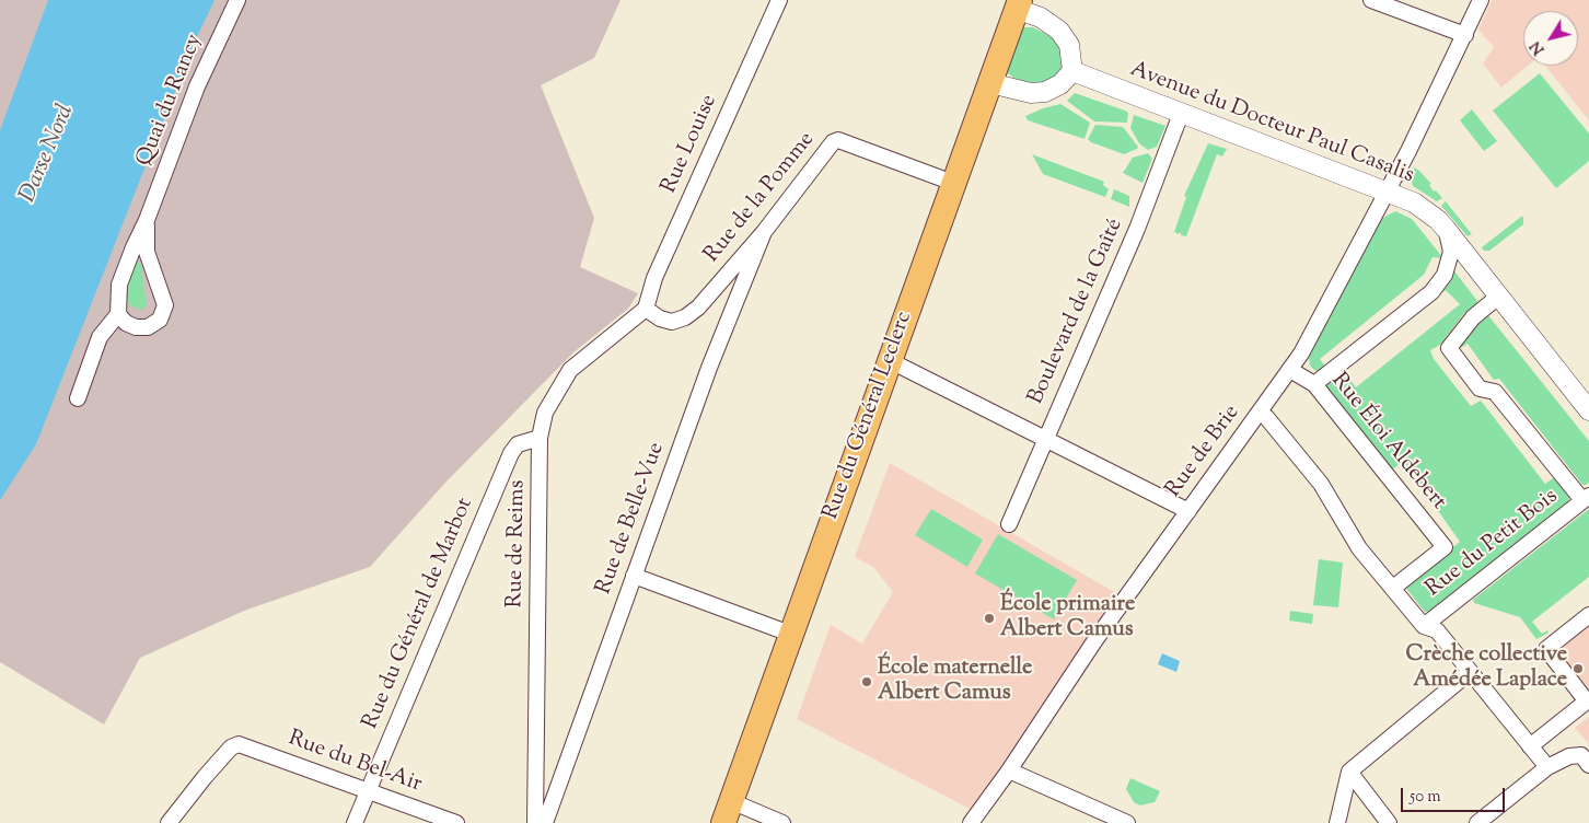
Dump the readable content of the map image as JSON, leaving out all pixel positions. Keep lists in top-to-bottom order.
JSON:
{
  "streets": {
    "main road": ["Rue du Général Leclerc"],
    "street": [
      "Quai du Rancy",
      "Avenue du Docteur Paul Casalis",
      "Rue Louise",
      "Rue de la Pomme",
      "Boulevard de la Gaîté",
      "Rue Éloi Aldebert",
      "Rue de Brie",
      "Rue de Belle-Vue",
      "Rue de Reims",
      "Rue du Petit Bois",
      "Rue du Général de Marbot",
      "Rue du Bel-Air"
    ]
  },
  "crossings": [
    ["Avenue du Docteur Paul Casalis", "Boulevard de la Gaîté"],
    ["Avenue du Docteur Paul Casalis", "Rue de Brie"],
    ["Rue Louise", "Rue de la Pomme"],
    ["Rue Louise", "Rue de Reims"],
    ["Rue de la Pomme", "Rue du Général Leclerc"],
    ["Rue de la Pomme", "Rue de Belle-Vue"],
    ["Rue de la Pomme", "Rue de Reims"],
    ["Rue Éloi Aldebert", "Rue de Brie"],
    ["Rue de Reims", "Rue du Général de Marbot"],
    ["Rue du Général de Marbot", "Rue du Bel-Air"]
  ],
  "water": ["Darse Nord"],
  "places": ["École primaire Albert Camus", "Crèche collective Amédée Laplace", "École maternelle Albert Camus"],
  "scale_bar": "50 m",
  "north": "bottom left"
}
